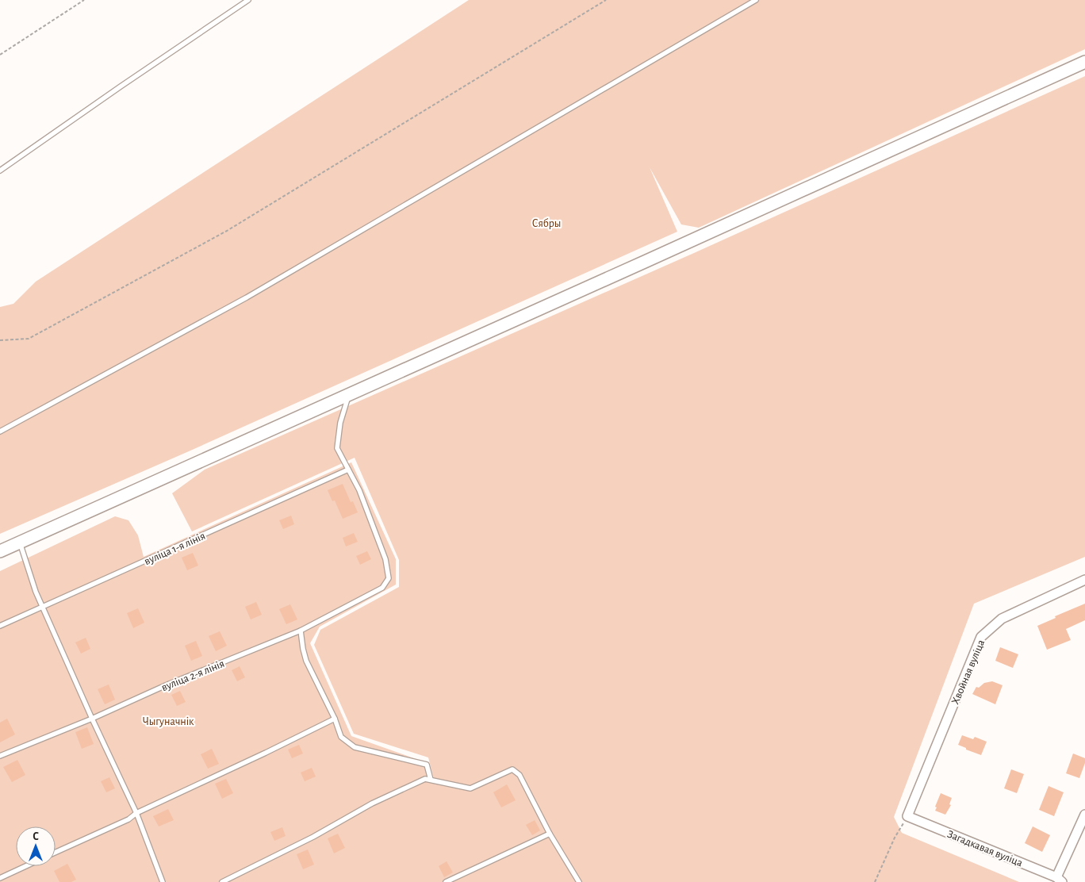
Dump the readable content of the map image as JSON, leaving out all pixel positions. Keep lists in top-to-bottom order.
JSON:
{
  "streets": {
    "street": ["Хвойная вуліца", "Загадкавая вуліца"],
    "lane": ["вуліца 1-я лінія", "вуліца 2-я лінія"]
  },
  "crossings": [
    ["вуліца 1-я лінія", "вуліца 2-я лінія"],
    ["Хвойная вуліца", "Загадкавая вуліца"]
  ],
  "parks": ["Сябры", "Чыгуначнік"],
  "north": "top"
}
